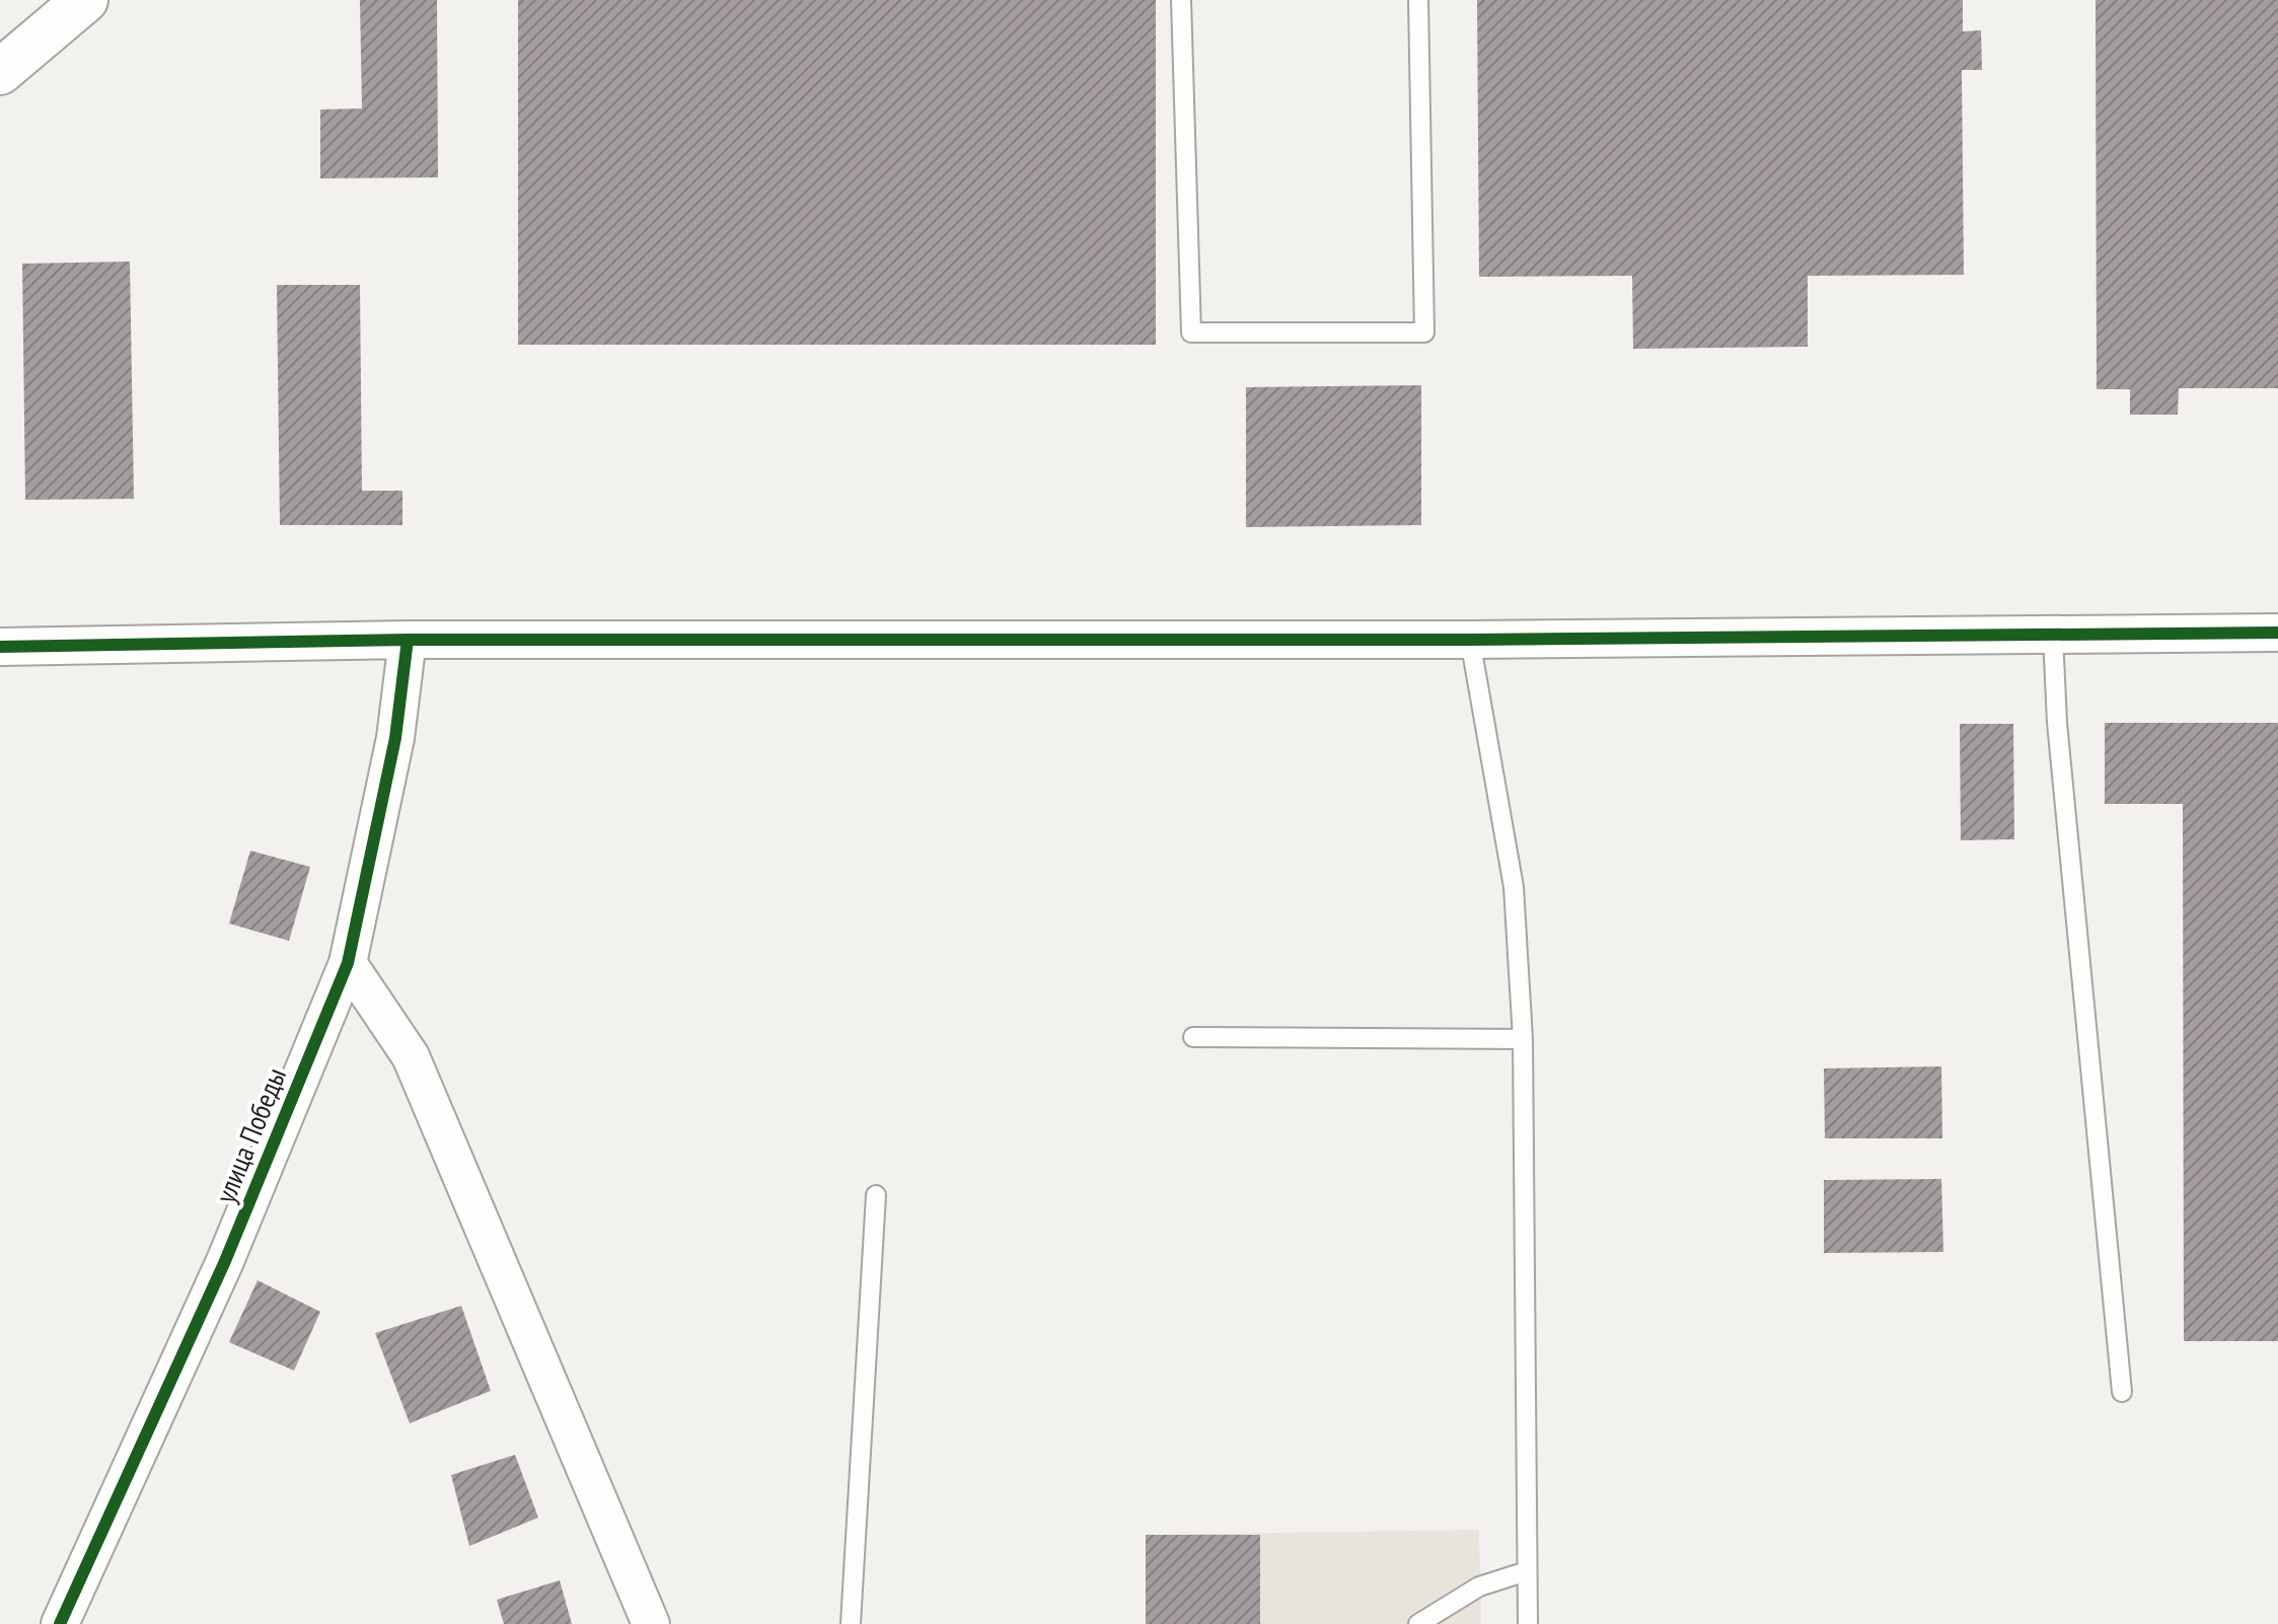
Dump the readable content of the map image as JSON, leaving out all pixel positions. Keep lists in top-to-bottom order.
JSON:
{
  "streets": {
    "street": ["улица Победы"]
  }
}
